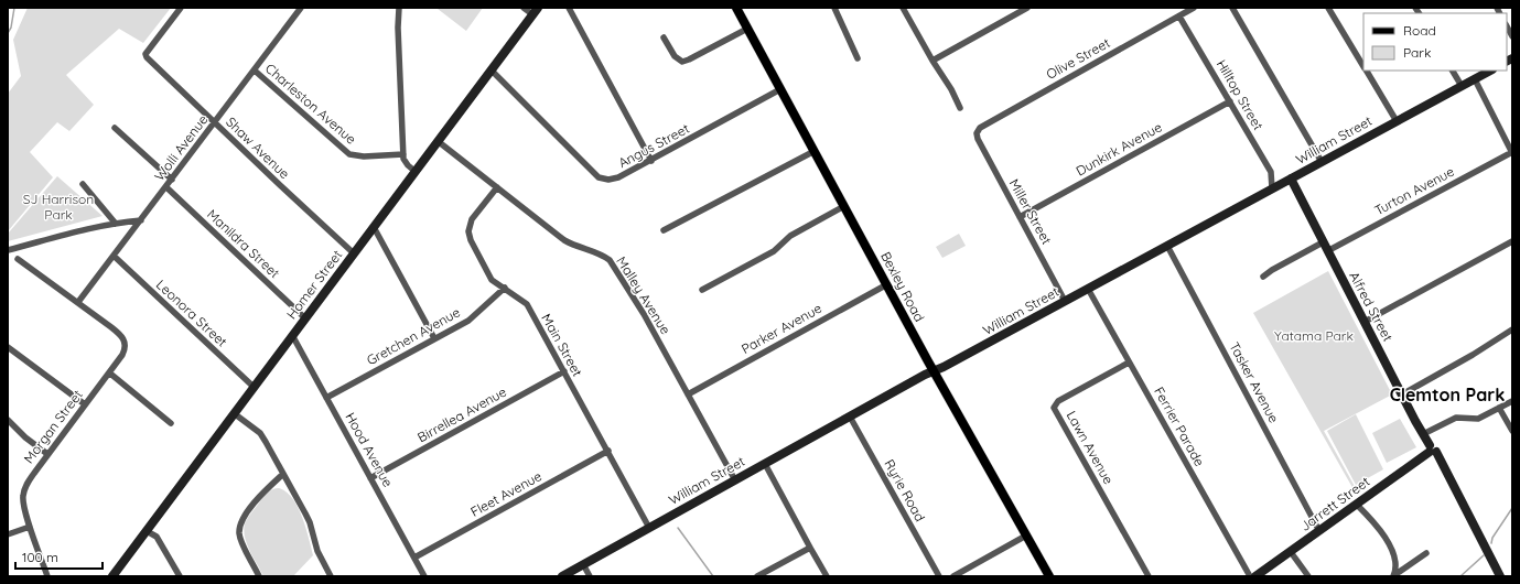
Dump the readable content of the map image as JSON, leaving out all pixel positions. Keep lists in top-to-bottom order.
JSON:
{
  "streets": {
    "main road": ["Bexley Road"],
    "street": [
      "Olive Street",
      "Hilltop Street",
      "Charleston Avenue",
      "William Street",
      "Angus Street",
      "Wolli Avenue",
      "Shaw Avenue",
      "Dunkirk Avenue",
      "Turton Avenue",
      "Miller Street",
      "Manildra Street",
      "Homer Street",
      "Malley Avenue",
      "Alfred Street",
      "Leonora Street",
      "Parker Avenue",
      "Gretchen Avenue",
      "Main Street",
      "Tasker Avenue",
      "Birrellea Avenue",
      "Morgan Street",
      "Ferrier Parade",
      "Lawn Avenue",
      "Hood Avenue",
      "Ryrie Road",
      "Fleet Avenue",
      "Jarrett Street"
    ]
  },
  "crossings": [
    ["Olive Street", "Hilltop Street"],
    ["Olive Street", "Miller Street"],
    ["Hilltop Street", "William Street"],
    ["Hilltop Street", "Dunkirk Avenue"],
    ["Charleston Avenue", "Wolli Avenue"],
    ["William Street", "Miller Street"],
    ["William Street", "Bexley Road"],
    ["William Street", "Malley Avenue"],
    ["William Street", "Alfred Street"],
    ["William Street", "Main Street"],
    ["William Street", "Tasker Avenue"],
    ["William Street", "Ferrier Parade"],
    ["William Street", "Ryrie Road"],
    ["Angus Street", "Homer Street"],
    ["Angus Street", "Bexley Road"],
    ["Wolli Avenue", "Shaw Avenue"],
    ["Wolli Avenue", "Manildra Street"],
    ["Wolli Avenue", "Leonora Street"],
    ["Wolli Avenue", "Morgan Street"],
    ["Shaw Avenue", "Homer Street"],
    ["Dunkirk Avenue", "Miller Street"],
    ["Turton Avenue", "Alfred Street"],
    ["Manildra Street", "Homer Street"],
    ["Homer Street", "Malley Avenue"],
    ["Homer Street", "Leonora Street"],
    ["Homer Street", "Hood Avenue"],
    ["Bexley Road", "Parker Avenue"],
    ["Malley Avenue", "Parker Avenue"],
    ["Malley Avenue", "Main Street"],
    ["Alfred Street", "Jarrett Street"],
    ["Gretchen Avenue", "Main Street"],
    ["Gretchen Avenue", "Hood Avenue"],
    ["Main Street", "Birrellea Avenue"],
    ["Main Street", "Fleet Avenue"],
    ["Tasker Avenue", "Jarrett Street"],
    ["Birrellea Avenue", "Hood Avenue"],
    ["Ferrier Parade", "Lawn Avenue"],
    ["Hood Avenue", "Fleet Avenue"]
  ],
  "districts": ["Clemton Park"],
  "parks": ["SJ Harrison Park", "Yatama Park"],
  "legend": ["Road", "Park"],
  "scale_bar": "100 m"
}
